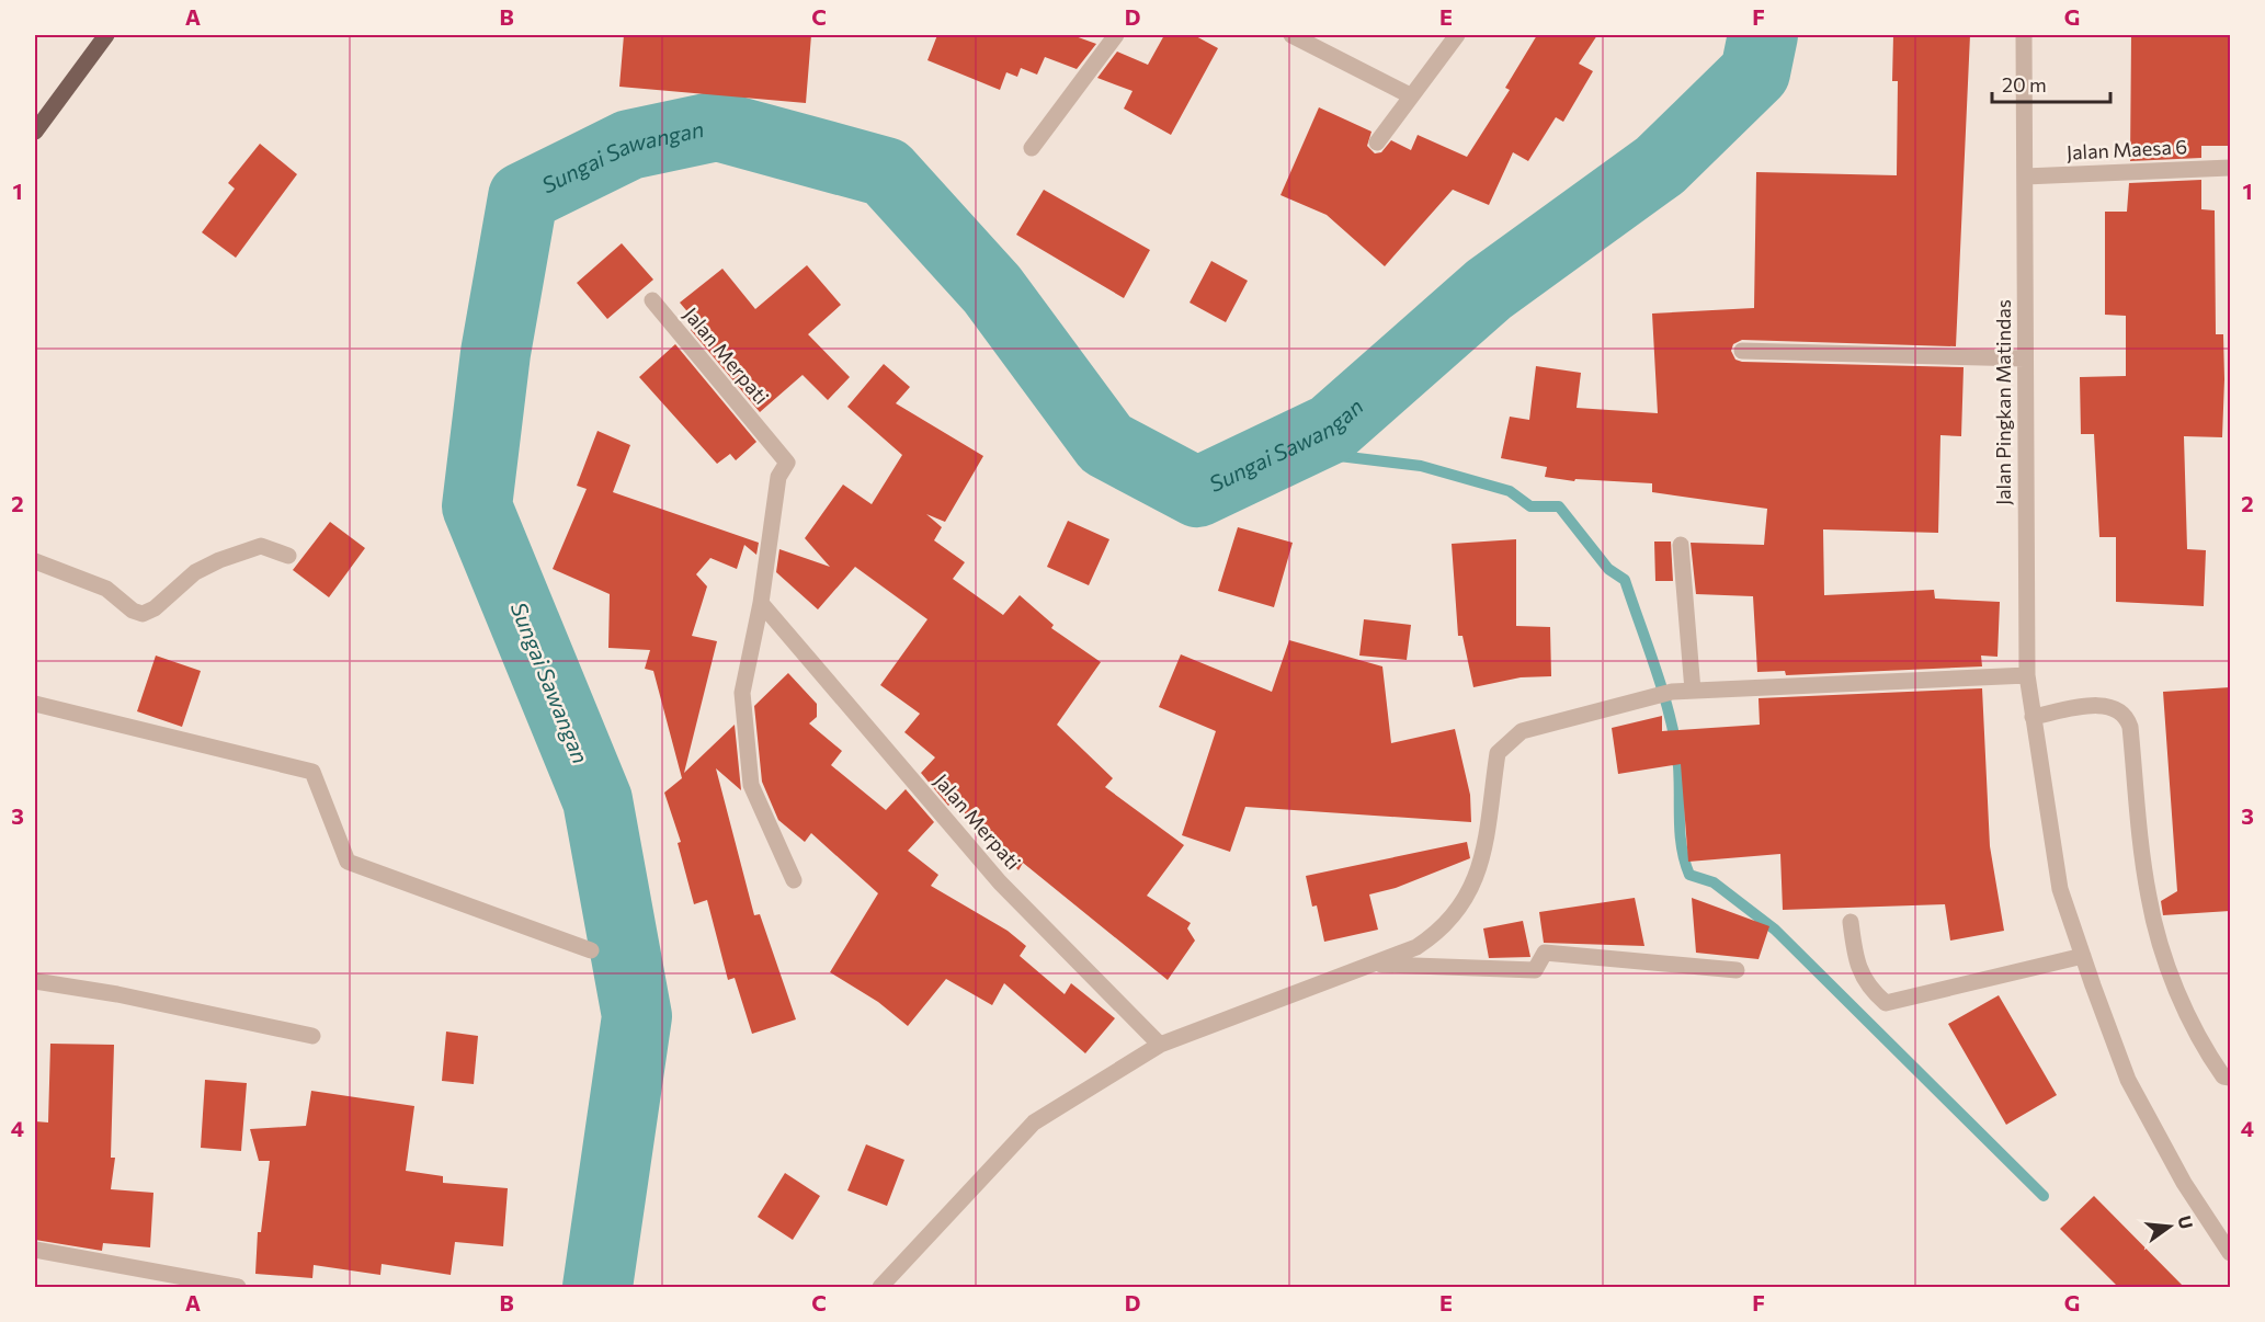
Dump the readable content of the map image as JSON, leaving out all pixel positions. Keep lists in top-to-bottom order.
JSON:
{
  "streets": {
    "street": ["Jalan Maesa 6", "Jalan Merpati", "Jalan Pingkan Matindas"]
  },
  "crossings": [
    ["Jalan Maesa 6", "Jalan Pingkan Matindas"]
  ],
  "water": ["Sungai Sawangan"],
  "scale_bar": "20 m",
  "north": "right",
  "grid": {
    "columns": [
      "A",
      "B",
      "C",
      "D",
      "E",
      "F",
      "G"
    ],
    "rows": [
      "1",
      "2",
      "3",
      "4"
    ]
  }
}
